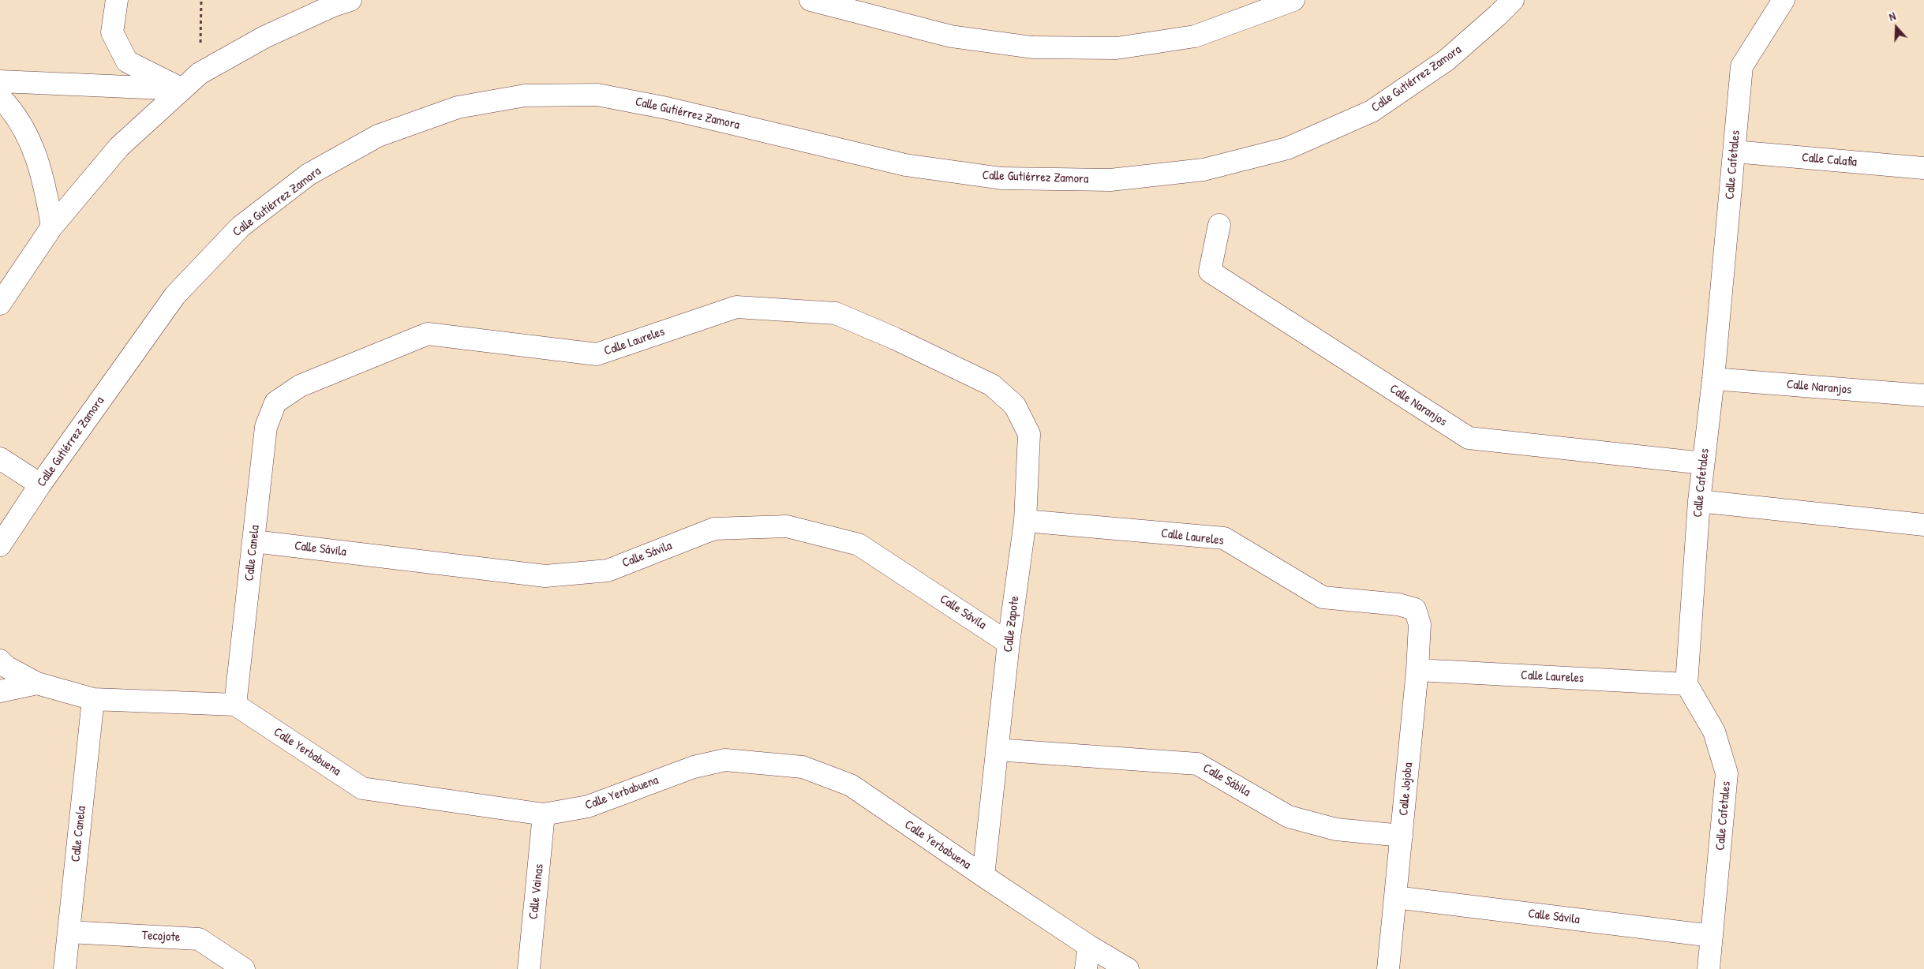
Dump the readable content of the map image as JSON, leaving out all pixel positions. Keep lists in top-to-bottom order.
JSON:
{
  "streets": {
    "street": [
      "Calle Gutiérrez Zamora",
      "Calle Calafia",
      "Calle Cafetales",
      "Calle Laureles",
      "Calle Naranjos",
      "Calle Sávila",
      "Calle Canela",
      "Calle Zapote",
      "Calle Yerbabuena",
      "Calle Sábila",
      "Calle Jojoba",
      "Calle Vainas",
      "Tecojote"
    ]
  },
  "crossings": [
    ["Calle Calafia", "Calle Cafetales"],
    ["Calle Cafetales", "Calle Laureles"],
    ["Calle Cafetales", "Calle Naranjos"],
    ["Calle Cafetales", "Calle Sávila"],
    ["Calle Laureles", "Calle Canela"],
    ["Calle Laureles", "Calle Zapote"],
    ["Calle Laureles", "Calle Jojoba"],
    ["Calle Sávila", "Calle Canela"],
    ["Calle Sávila", "Calle Zapote"],
    ["Calle Sávila", "Calle Jojoba"],
    ["Calle Canela", "Calle Yerbabuena"],
    ["Calle Canela", "Tecojote"],
    ["Calle Zapote", "Calle Yerbabuena"],
    ["Calle Zapote", "Calle Sábila"],
    ["Calle Yerbabuena", "Calle Vainas"],
    ["Calle Sábila", "Calle Jojoba"]
  ],
  "north": "top"
}
